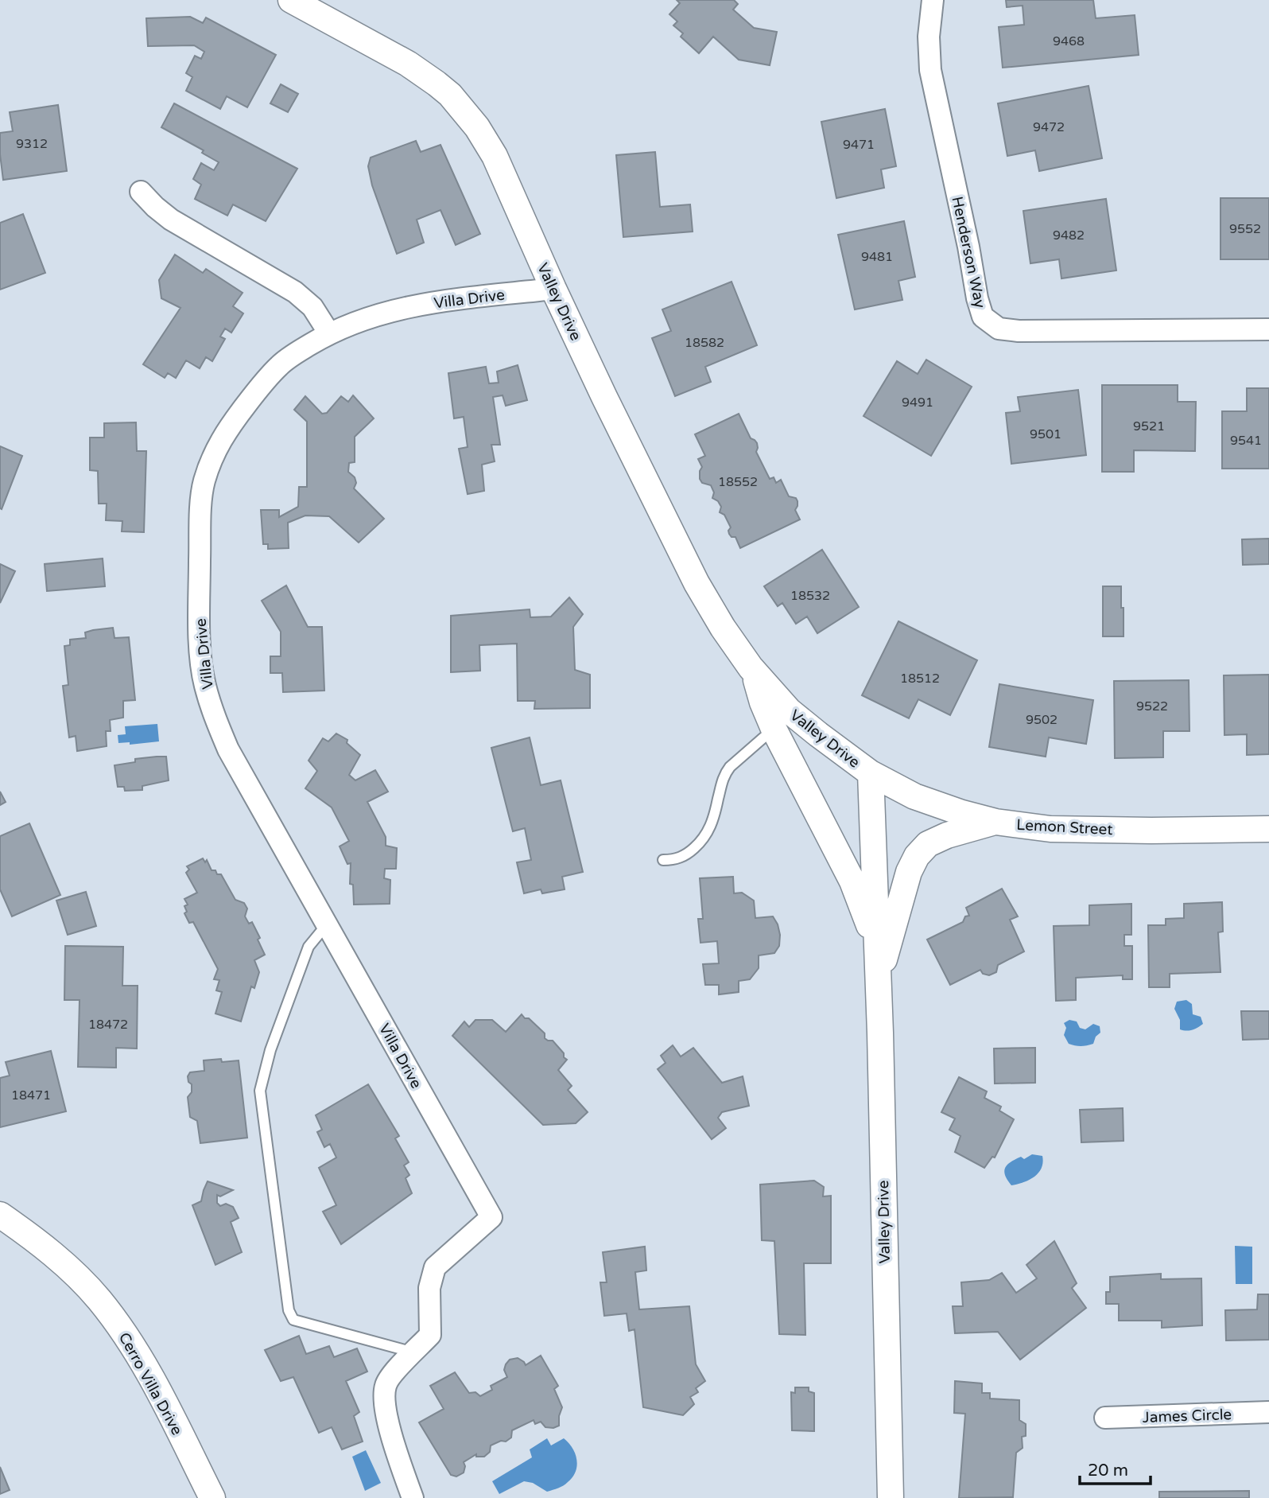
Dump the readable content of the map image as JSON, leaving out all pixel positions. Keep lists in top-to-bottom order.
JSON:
{
  "streets": {
    "street": [
      "Henderson Way",
      "Villa Drive",
      "Valley Drive",
      "Lemon Street",
      "Cerro Villa Drive",
      "James Circle"
    ]
  },
  "crossings": [
    ["Villa Drive", "Valley Drive"],
    ["Valley Drive", "Lemon Street"]
  ],
  "house_numbers": [
    "9468",
    "9472",
    "9312",
    "9471",
    "9552",
    "9482",
    "9481",
    "18582",
    "9491",
    "9521",
    "9501",
    "9541",
    "18552",
    "18532",
    "18512",
    "9522",
    "9502",
    "18472",
    "18471"
  ],
  "scale_bar": "20 m"
}
